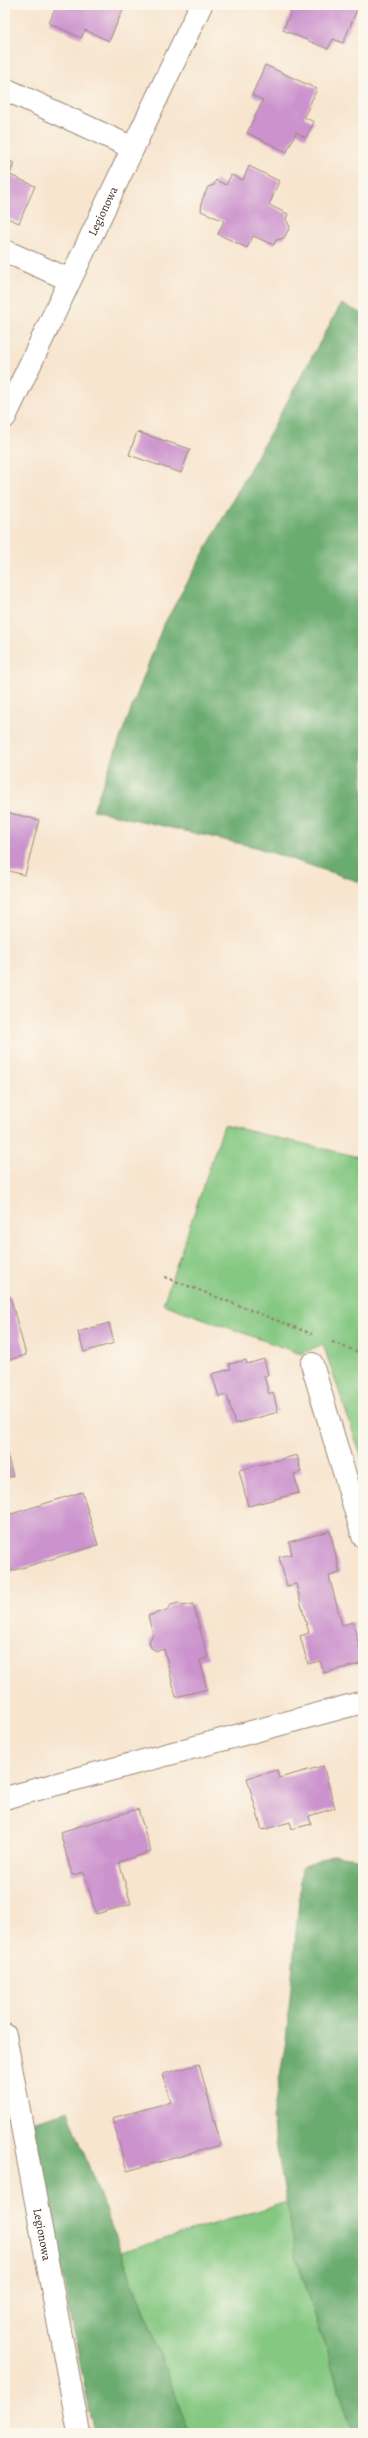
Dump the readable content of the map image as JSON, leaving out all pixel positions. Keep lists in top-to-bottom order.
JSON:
{
  "streets": {
    "street": ["Legionowa"]
  }
}
